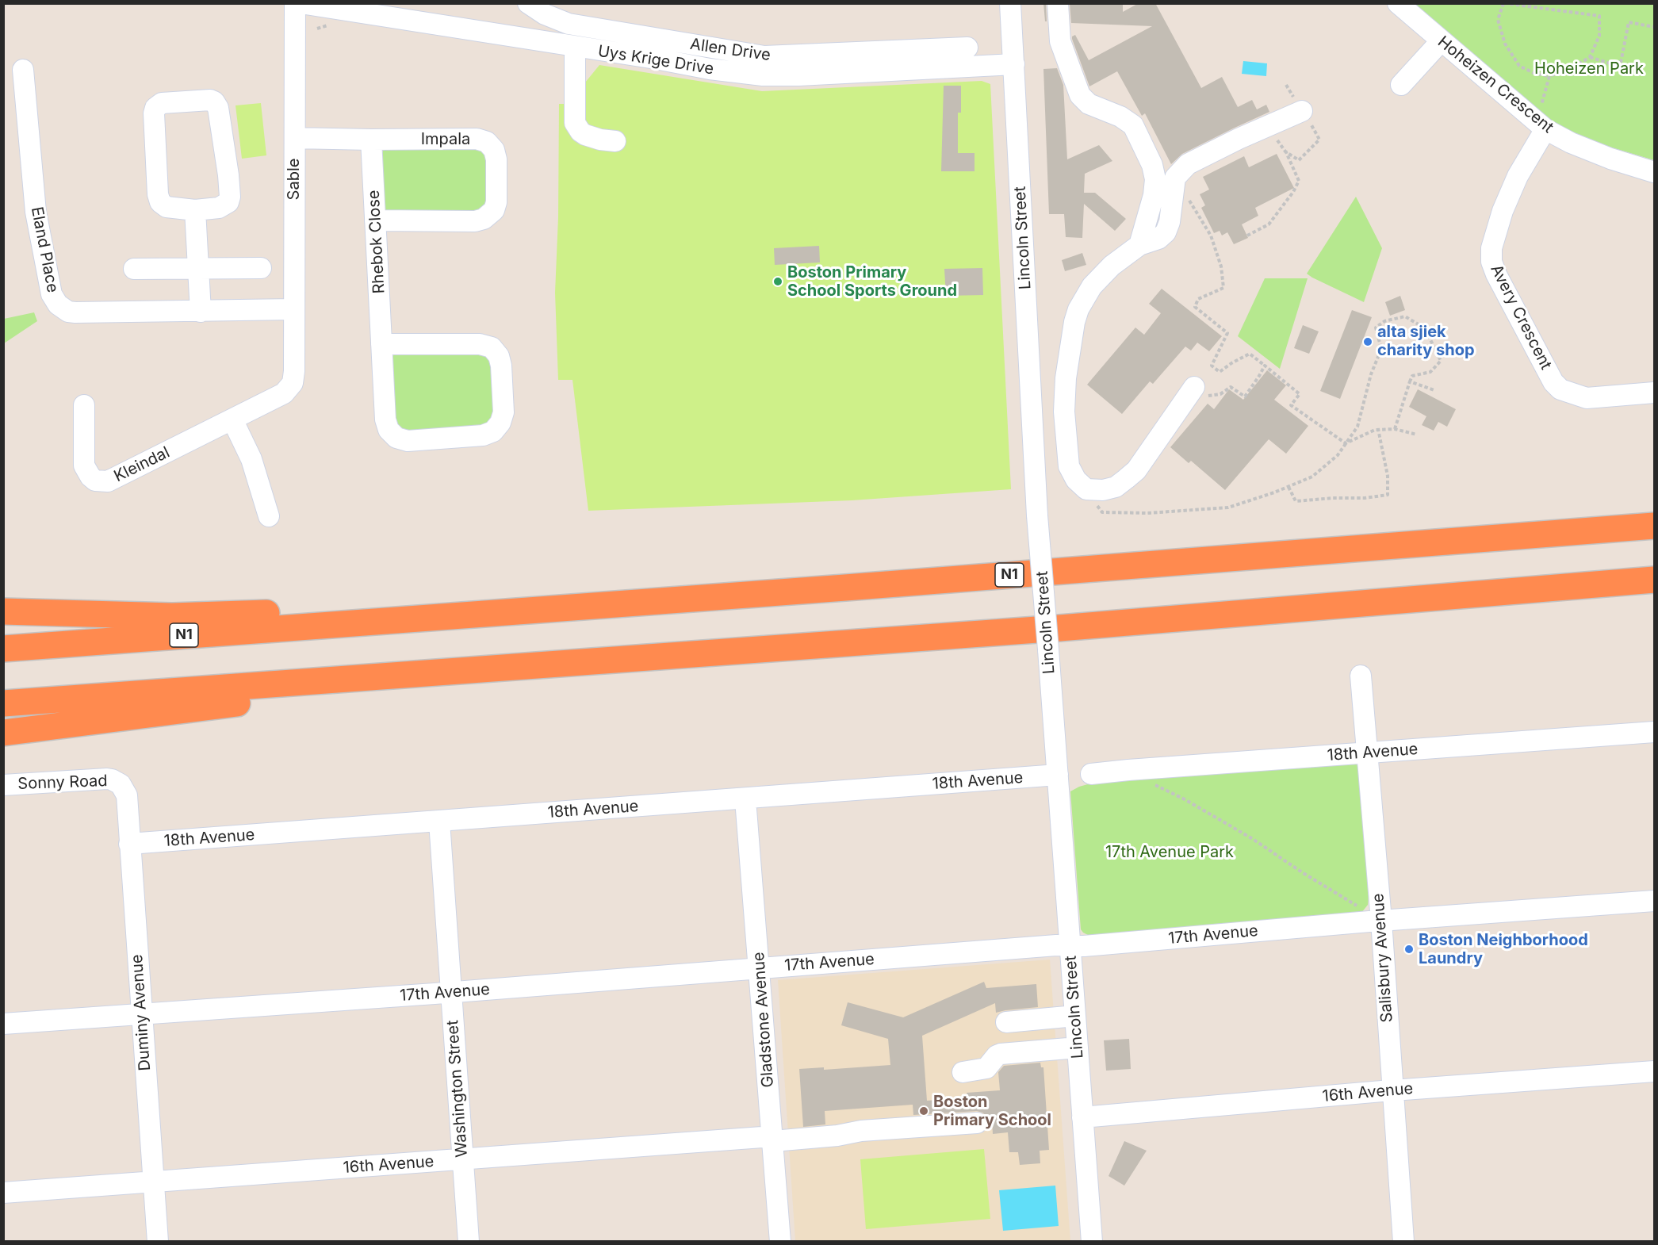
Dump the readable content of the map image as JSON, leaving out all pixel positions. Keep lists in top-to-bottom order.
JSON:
{
  "streets": {
    "highway": ["N1"],
    "street": [
      "Allen Drive",
      "Uys Krige Drive",
      "Hoheizen Crescent",
      "Impala",
      "Sable",
      "Lincoln Street",
      "Rhebok Close",
      "Eland Place",
      "Avery Crescent",
      "Kleindal",
      "18th Avenue",
      "Sonny Road",
      "17th Avenue",
      "Salisbury Avenue",
      "Duminy Avenue",
      "Gladstone Avenue",
      "Washington Street",
      "16th Avenue"
    ]
  },
  "crossings": [
    ["Uys Krige Drive", "Lincoln Street"],
    ["Hoheizen Crescent", "Avery Crescent"],
    ["Impala", "Sable"],
    ["Impala", "Rhebok Close"],
    ["Sable", "Eland Place"],
    ["Sable", "Kleindal"],
    ["Lincoln Street", "18th Avenue"],
    ["Lincoln Street", "17th Avenue"],
    ["Lincoln Street", "16th Avenue"],
    ["18th Avenue", "Salisbury Avenue"],
    ["18th Avenue", "Duminy Avenue"],
    ["18th Avenue", "Gladstone Avenue"],
    ["18th Avenue", "Washington Street"],
    ["Sonny Road", "Duminy Avenue"],
    ["17th Avenue", "Salisbury Avenue"],
    ["17th Avenue", "Duminy Avenue"],
    ["17th Avenue", "Gladstone Avenue"],
    ["17th Avenue", "Washington Street"],
    ["Salisbury Avenue", "16th Avenue"],
    ["Duminy Avenue", "16th Avenue"],
    ["Gladstone Avenue", "16th Avenue"],
    ["Washington Street", "16th Avenue"]
  ],
  "parks": ["Hoheizen Park", "17th Avenue Park"],
  "places": [
    "Boston Primary School Sports Ground",
    "alta sjiek charity shop",
    "Boston Neighborhood Laundry",
    "Boston Primary School"
  ]
}
